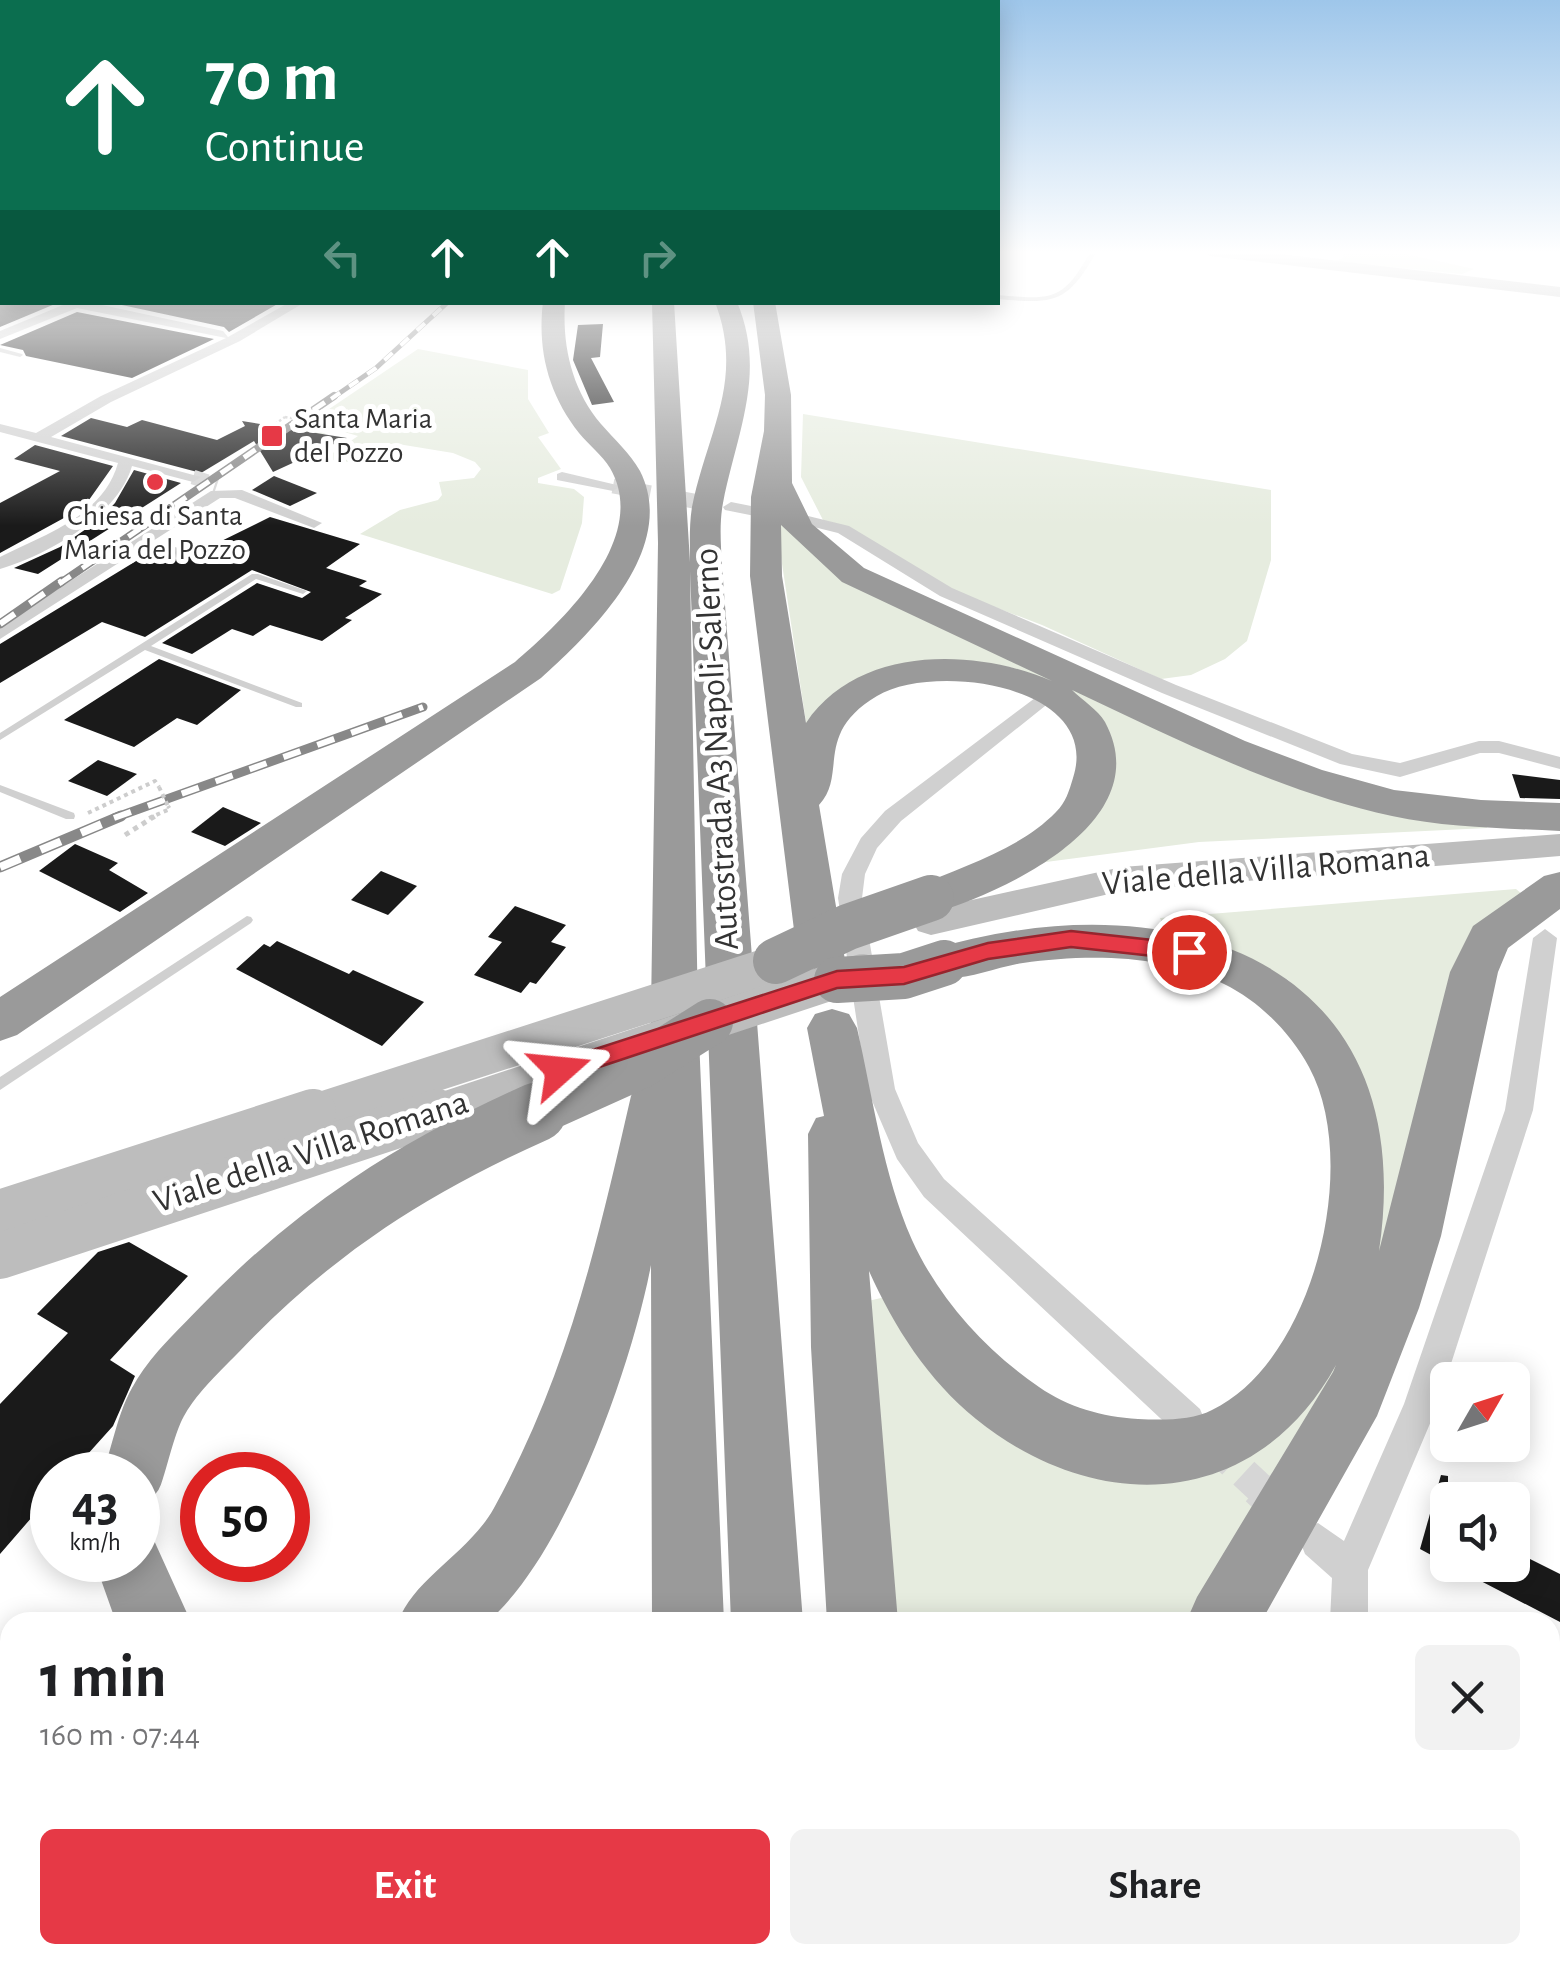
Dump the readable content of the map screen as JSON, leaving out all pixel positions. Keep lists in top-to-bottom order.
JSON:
{
  "streets": {
    "highway": ["Autostrada A3 Napoli-Salerno"],
    "main road": ["Viale della Villa Romana"]
  },
  "crossings": [
    ["Autostrada A3 Napoli-Salerno", "Viale della Villa Romana"]
  ],
  "places": {
    "transit": ["Santa Maria del Pozzo"],
    "other": ["Chiesa di Santa Maria del Pozzo"]
  },
  "north": "top right",
  "page": {
    "turn": ["70 m", "Continue"],
    "speed": "43 km/h",
    "limit": "50",
    "heading": ["1 min", "160 m · 07:44"],
    "buttons": ["Exit", "Share"]
  }
}
